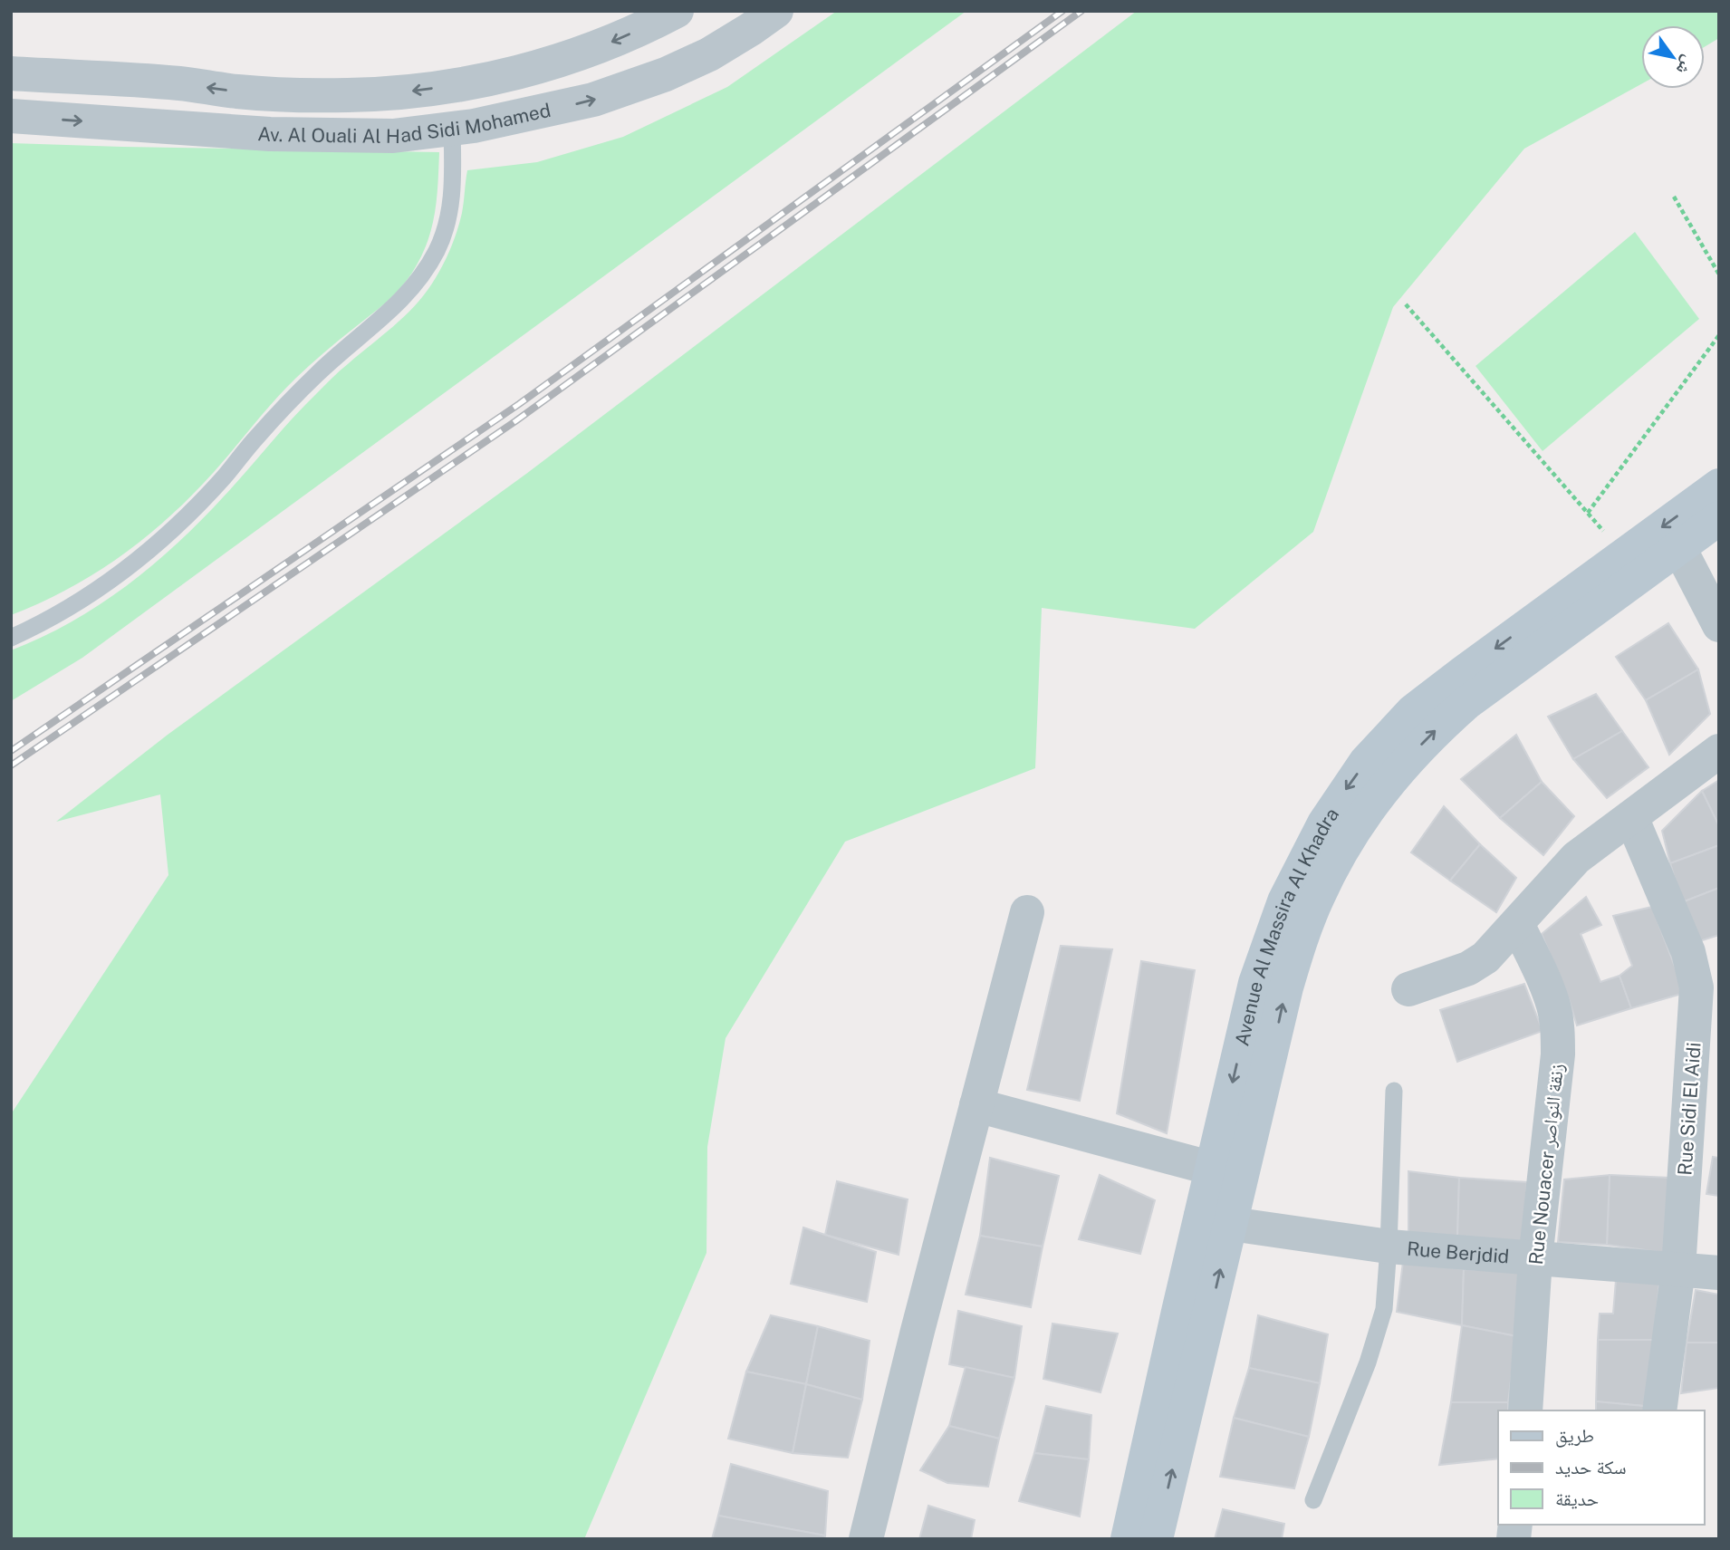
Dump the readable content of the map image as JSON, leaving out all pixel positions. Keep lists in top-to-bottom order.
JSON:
{
  "streets": {
    "main road": ["Avenue Al Massira Al Khadra"],
    "street": [
      "Av. Al Ouali Al Had Sidi Mohamed",
      "Rue Sidi El Aidi",
      "Rue Nouacer زنقة النواصر",
      "Rue Berjdid"
    ]
  },
  "crossings": [
    ["Avenue Al Massira Al Khadra", "Rue Berjdid"],
    ["Rue Sidi El Aidi", "Rue Berjdid"],
    ["Rue Nouacer زنقة النواصر", "Rue Berjdid"]
  ],
  "legend": ["طريق", "سكة حديد", "حديقة"],
  "north": "bottom right"
}
